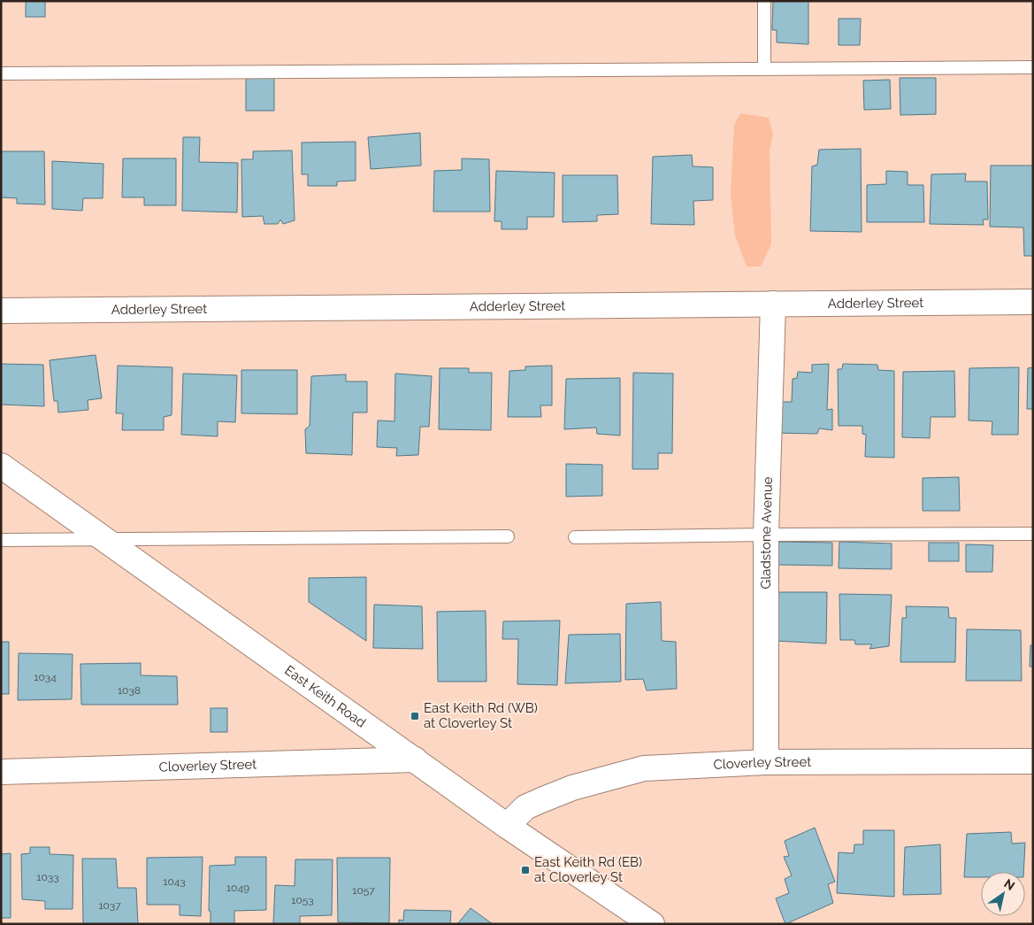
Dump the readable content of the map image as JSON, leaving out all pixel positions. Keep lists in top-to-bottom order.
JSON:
{
  "streets": {
    "street": [
      "Adderley Street",
      "Gladstone Avenue",
      "East Keith Road",
      "Cloverley Street"
    ]
  },
  "crossings": [
    ["Adderley Street", "Gladstone Avenue"],
    ["Gladstone Avenue", "Cloverley Street"],
    ["East Keith Road", "Cloverley Street"]
  ],
  "places": {
    "transit": ["East Keith Rd (WB) at Cloverley St", "East Keith Rd (EB) at Cloverley St"]
  },
  "house_numbers": [
    "1034",
    "1038",
    "1033",
    "1043",
    "1049",
    "1057",
    "1053",
    "1037"
  ],
  "north": "top right"
}
